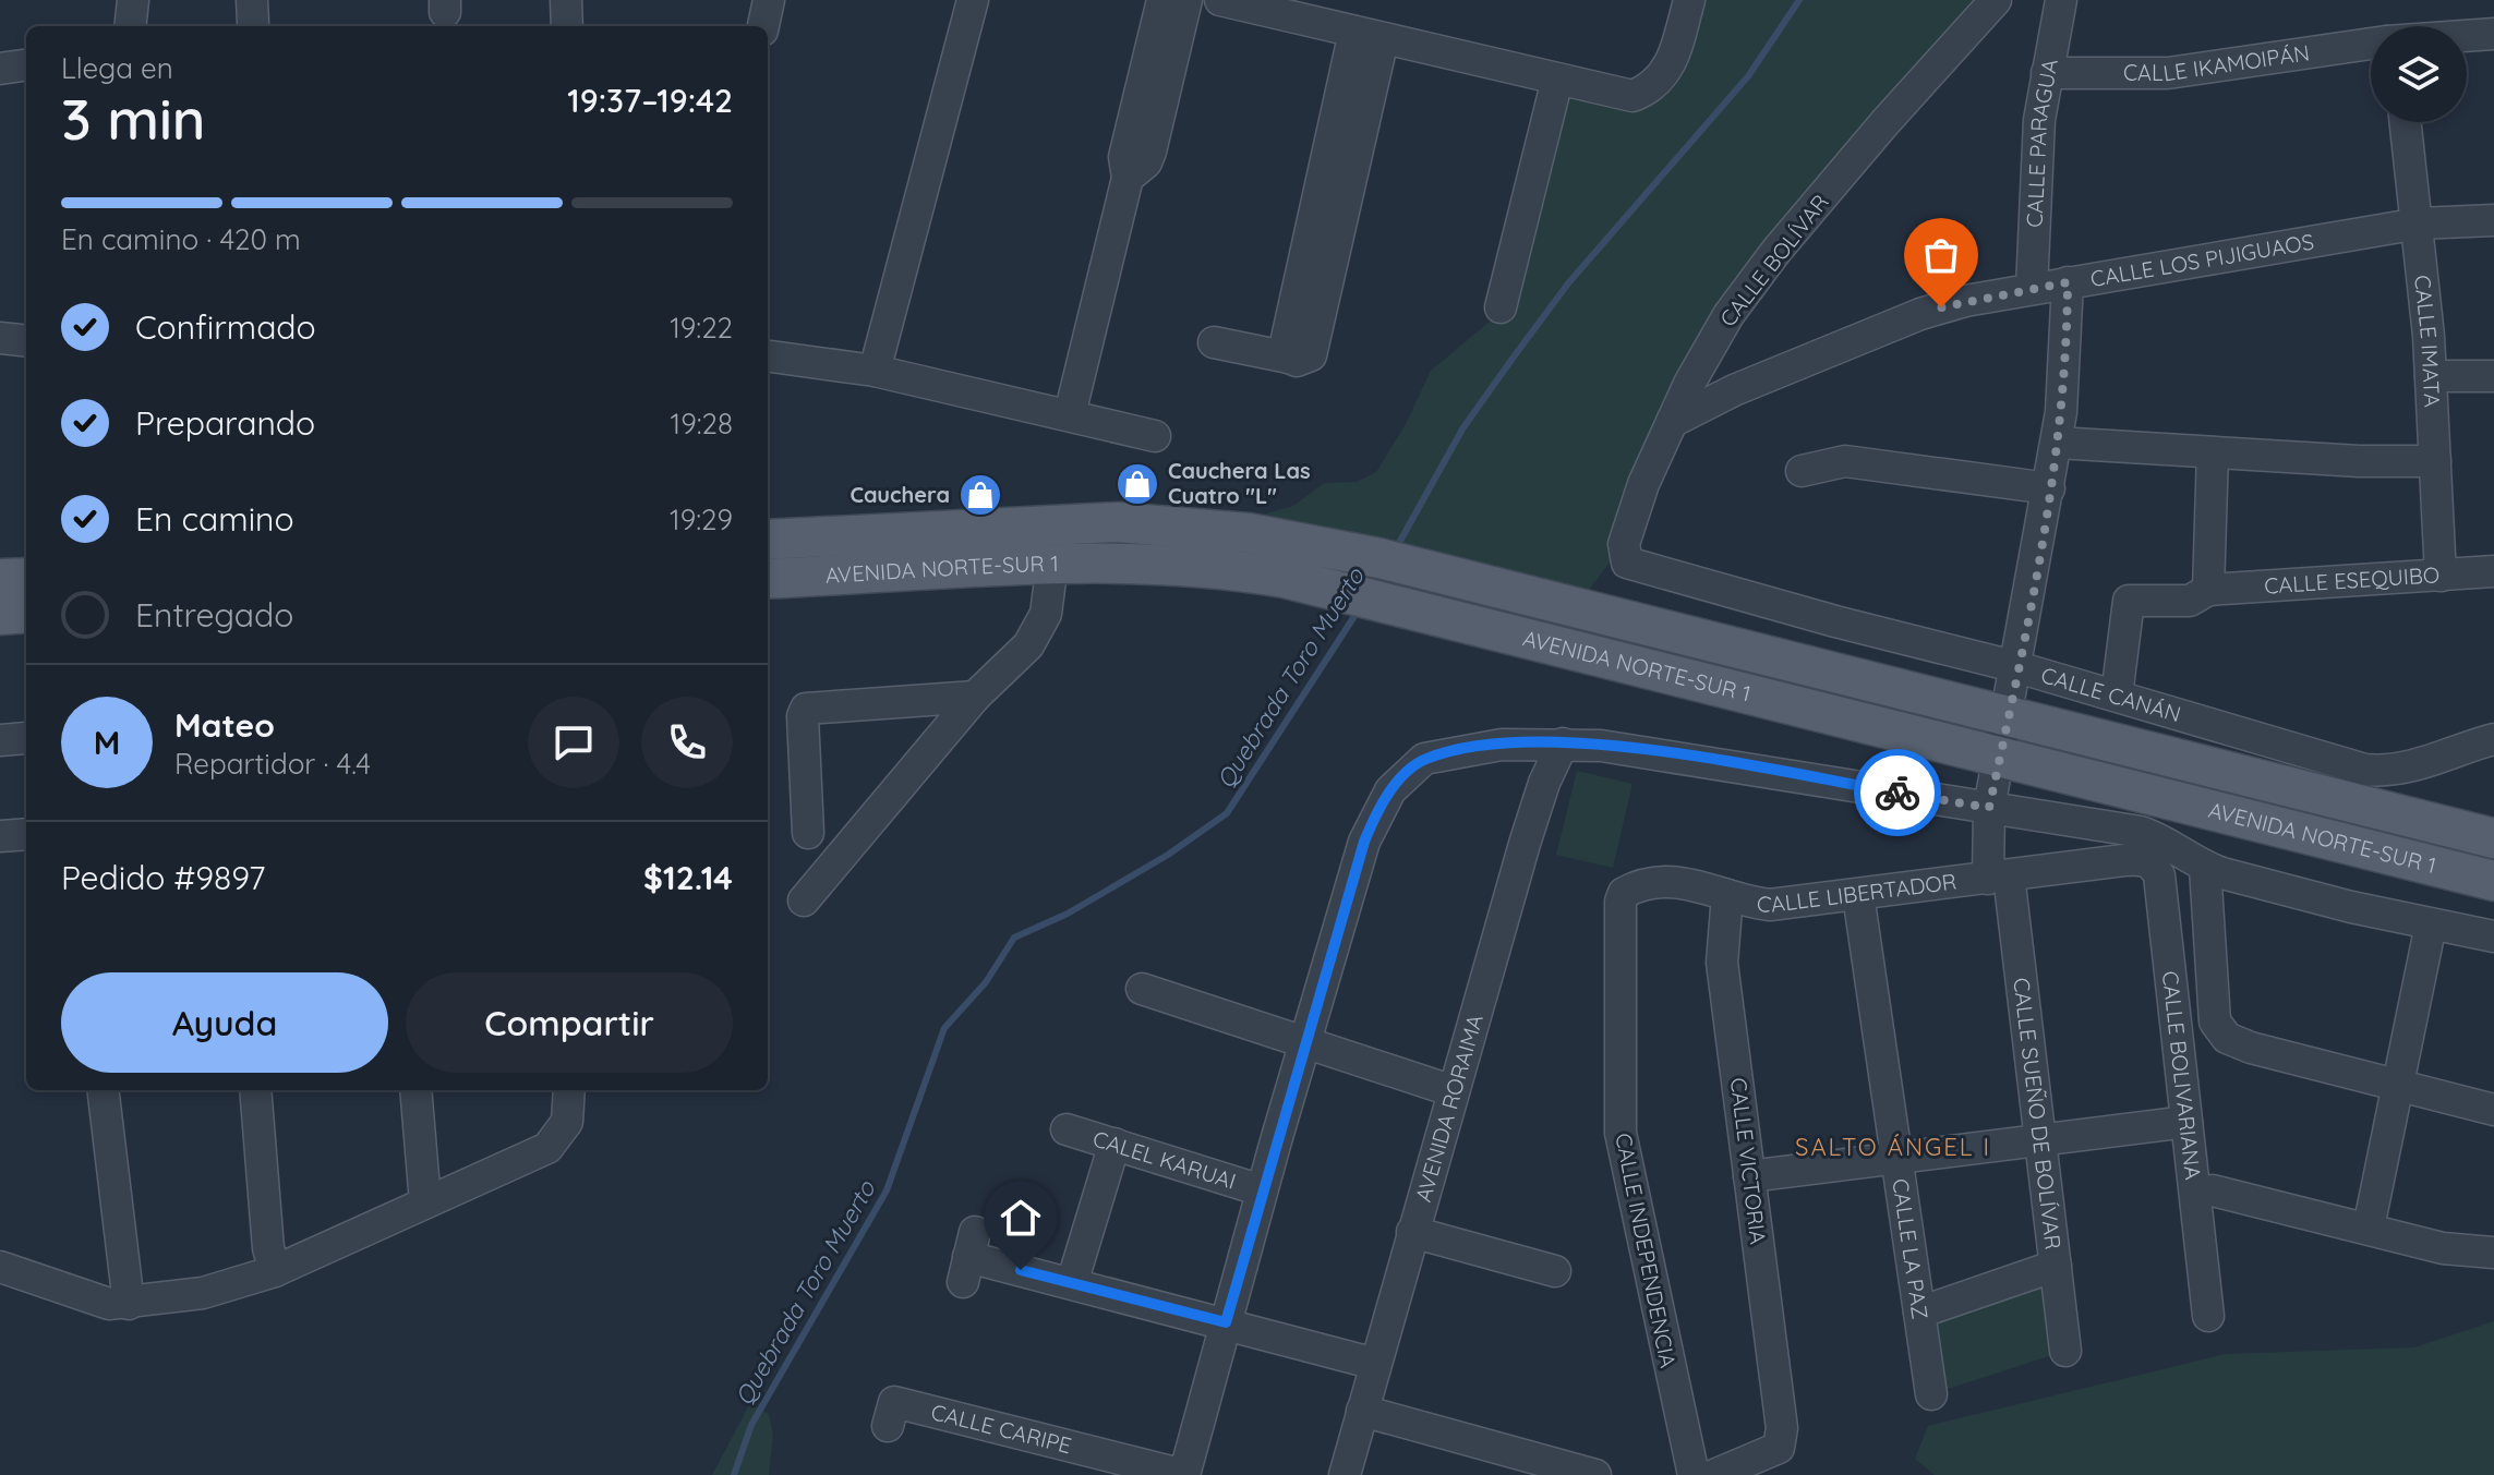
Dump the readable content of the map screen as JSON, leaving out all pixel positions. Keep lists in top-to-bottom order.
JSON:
{
  "streets": {
    "main road": ["AVENIDA NORTE-SUR 1"],
    "street": [
      "CALLE IKAMOIPÁN",
      "CALLE PARAGUA",
      "CALLE BOLÍVAR",
      "CALLE LOS PIJIGUAOS",
      "CALLE IMATA",
      "CALLE ESEQUIBO",
      "CALLE CANÁN",
      "CALLE LIBERTADOR",
      "CALLE BOLIVARIANA",
      "AVENIDA RORAIMA",
      "CALLE SUEÑO DE BOLÍVAR",
      "CALEL KARUAI",
      "CALLE VICTORIA",
      "CALLE LA PAZ",
      "CALLE INDEPENDENCIA",
      "CALLE CARIPE"
    ]
  },
  "crossings": [
    ["CALLE IKAMOIPÁN", "CALLE PARAGUA"],
    ["CALLE PARAGUA", "CALLE LOS PIJIGUAOS"],
    ["CALLE BOLÍVAR", "CALLE LOS PIJIGUAOS"],
    ["CALLE BOLÍVAR", "CALLE CANÁN"],
    ["CALLE LOS PIJIGUAOS", "CALLE IMATA"],
    ["CALLE IMATA", "CALLE ESEQUIBO"],
    ["AVENIDA NORTE-SUR 1", "CALLE SUEÑO DE BOLÍVAR"],
    ["CALLE ESEQUIBO", "CALLE CANÁN"],
    ["CALLE LIBERTADOR", "CALLE BOLIVARIANA"],
    ["CALLE LIBERTADOR", "CALLE SUEÑO DE BOLÍVAR"],
    ["CALLE LIBERTADOR", "CALLE VICTORIA"],
    ["CALLE LIBERTADOR", "CALLE LA PAZ"],
    ["CALLE LIBERTADOR", "CALLE INDEPENDENCIA"],
    ["CALLE VICTORIA", "CALLE INDEPENDENCIA"]
  ],
  "districts": ["SALTO ÁNGEL I"],
  "water": ["Quebrada Toro Muerto"],
  "places": {
    "shop": ["Cauchera Las Cuatro \"L\"", "Cauchera"]
  },
  "page": {
    "heading": ["3 min", "Llega en", "19:37–19:42"],
    "panel": [
      "Mateo",
      "Repartidor · 4.4",
      "Pedido #9897",
      "$12.14"
    ],
    "bar": "En camino · 420 m",
    "list": [
      ["Confirmado", "19:22"],
      ["Preparando", "19:28"],
      ["En camino", "19:29"],
      "Entregado"
    ],
    "round": "M",
    "buttons": ["Ayuda", "Compartir"]
  }
}
